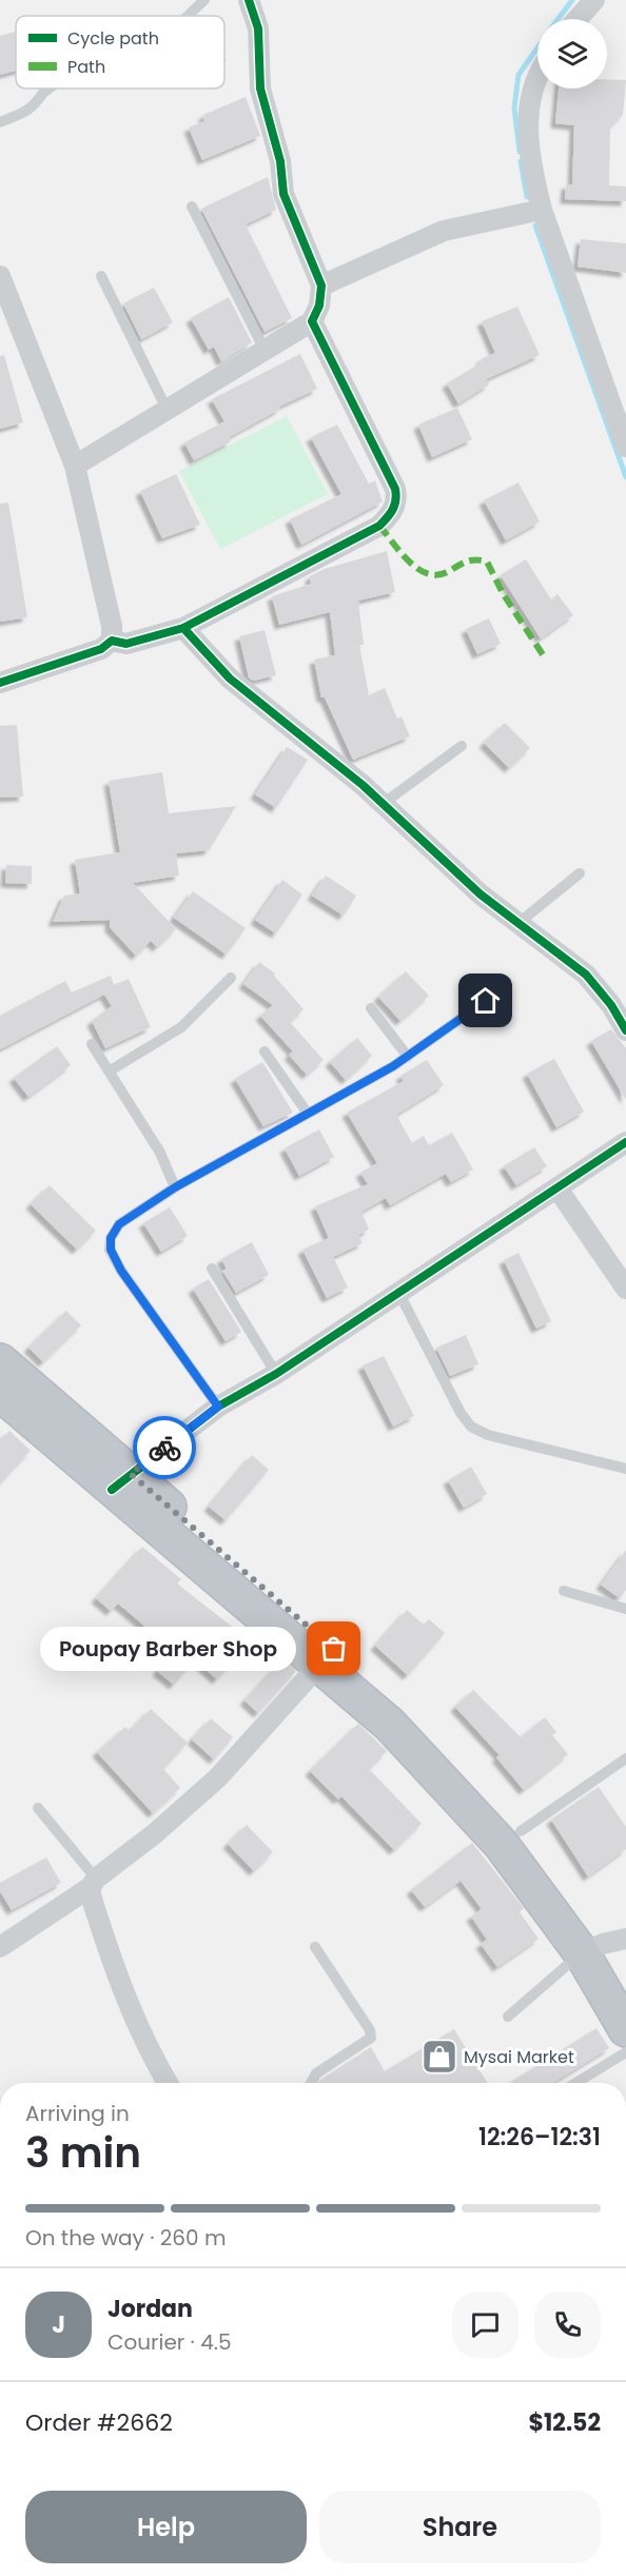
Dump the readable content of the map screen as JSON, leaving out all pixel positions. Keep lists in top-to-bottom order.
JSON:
{
  "places": {
    "other": ["Poupay Barber Shop"],
    "shop": ["Mysai Market"]
  },
  "legend": ["Cycle path", "Path"],
  "page": {
    "bubble": "Poupay Barber Shop",
    "heading": ["3 min", "Arriving in", "12:26–12:31"],
    "panel": [
      "Jordan",
      "Courier · 4.5",
      "Order #2662",
      "$12.52"
    ],
    "bar": "On the way · 260 m",
    "round": "J",
    "buttons": ["Help", "Share"]
  }
}
